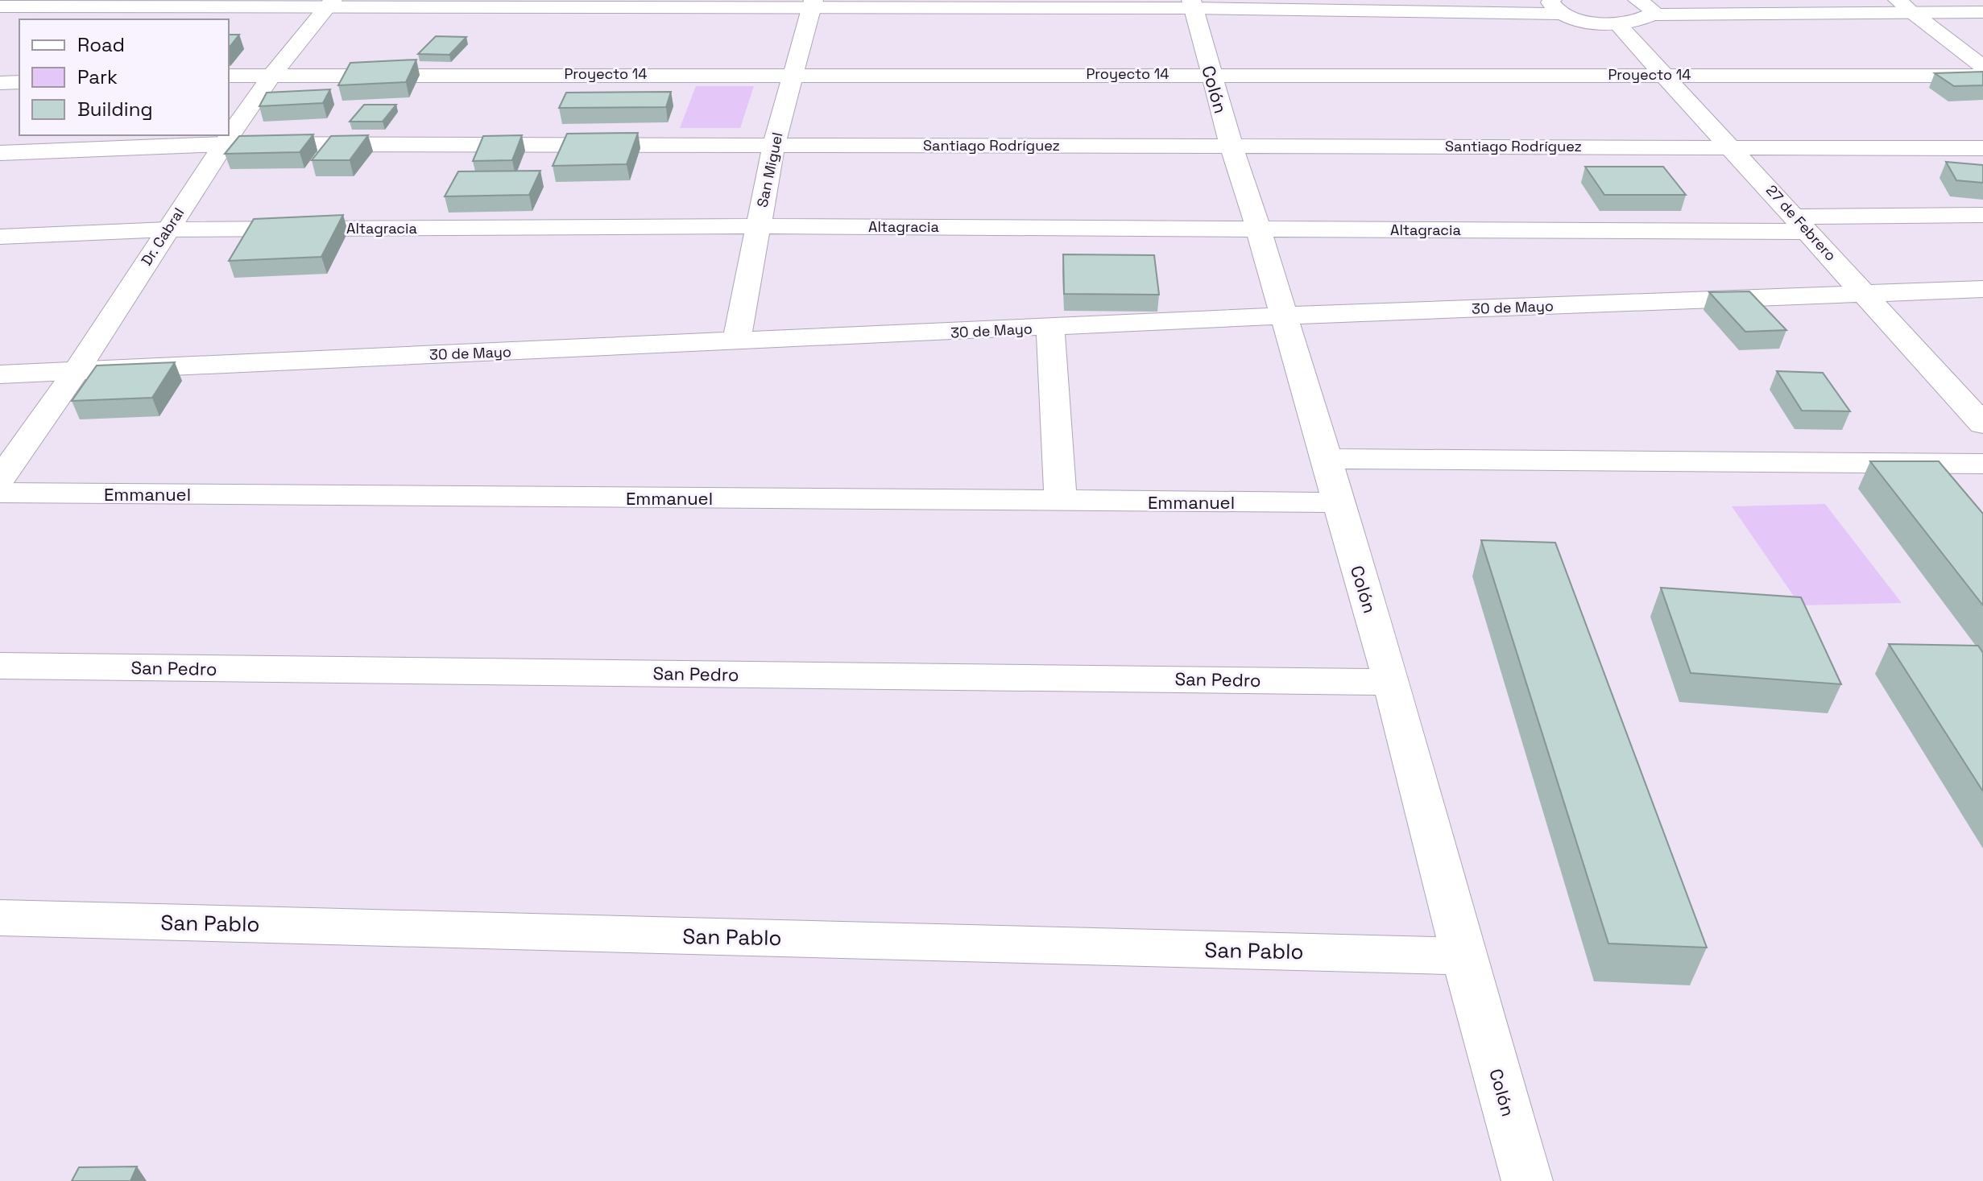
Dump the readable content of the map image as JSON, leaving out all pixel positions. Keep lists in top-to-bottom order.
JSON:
{
  "streets": {
    "street": [
      "Proyecto 14",
      "Colón",
      "Santiago Rodríguez",
      "San Miguel",
      "27 de Febrero",
      "Altagracia",
      "Dr. Cabral",
      "30 de Mayo",
      "Emmanuel",
      "San Pedro",
      "San Pablo"
    ]
  },
  "crossings": [
    ["Proyecto 14", "Colón"],
    ["Proyecto 14", "San Miguel"],
    ["Proyecto 14", "27 de Febrero"],
    ["Proyecto 14", "Dr. Cabral"],
    ["Colón", "Santiago Rodríguez"],
    ["Colón", "Altagracia"],
    ["Colón", "30 de Mayo"],
    ["Colón", "Emmanuel"],
    ["Colón", "San Pedro"],
    ["Colón", "San Pablo"],
    ["Santiago Rodríguez", "San Miguel"],
    ["Santiago Rodríguez", "27 de Febrero"],
    ["Santiago Rodríguez", "Dr. Cabral"],
    ["San Miguel", "Altagracia"],
    ["San Miguel", "30 de Mayo"],
    ["27 de Febrero", "Altagracia"],
    ["27 de Febrero", "30 de Mayo"],
    ["Altagracia", "Dr. Cabral"],
    ["Dr. Cabral", "30 de Mayo"]
  ],
  "legend": ["Road", "Park", "Building"]
}
